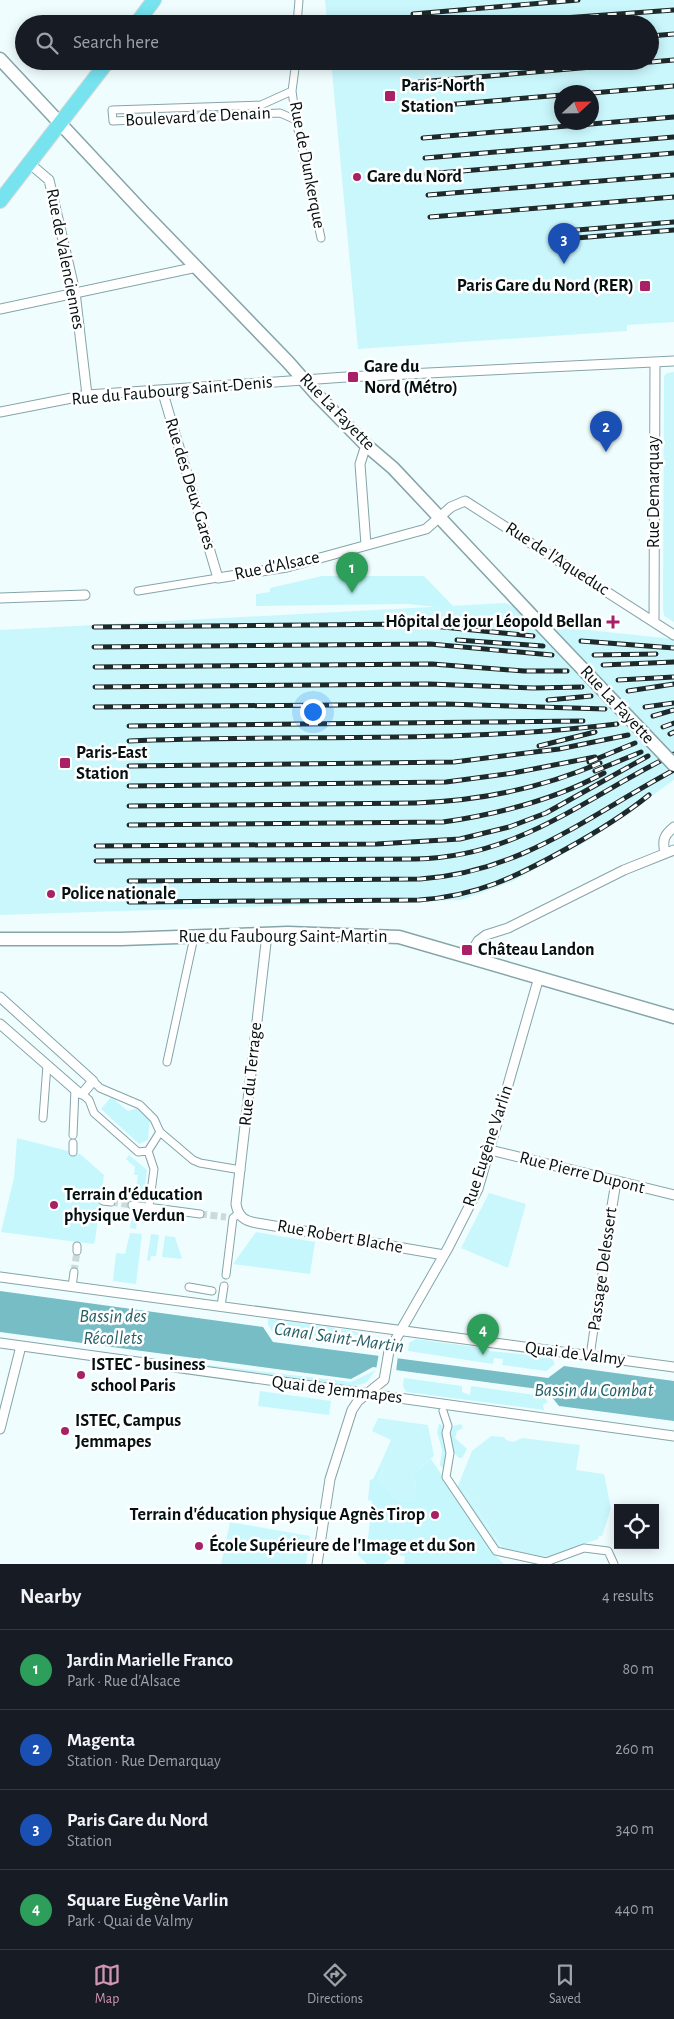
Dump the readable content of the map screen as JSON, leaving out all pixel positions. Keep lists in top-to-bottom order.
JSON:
{
  "streets": {
    "main road": ["Rue La Fayette", "Rue du Faubourg Saint-Martin"],
    "street": [
      "Boulevard de Denain",
      "Rue de Dunkerque",
      "Rue de Valenciennes",
      "Rue du Faubourg Saint-Denis",
      "Rue des Deux Gares",
      "Rue Demarquay",
      "Rue de l'Aqueduc",
      "Rue d'Alsace",
      "Rue du Terrage",
      "Rue Eugène Varlin",
      "Rue Pierre Dupont",
      "Rue Robert Blache",
      "Passage Delessert",
      "Quai de Valmy",
      "Quai de Jemmapes"
    ]
  },
  "crossings": [
    ["Boulevard de Denain", "Rue de Dunkerque"],
    ["Rue de Valenciennes", "Rue du Faubourg Saint-Denis"],
    ["Rue du Faubourg Saint-Denis", "Rue La Fayette"],
    ["Rue du Faubourg Saint-Denis", "Rue des Deux Gares"],
    ["Rue du Faubourg Saint-Denis", "Rue Demarquay"],
    ["Rue La Fayette", "Rue de l'Aqueduc"],
    ["Rue La Fayette", "Rue d'Alsace"],
    ["Rue des Deux Gares", "Rue d'Alsace"],
    ["Rue Demarquay", "Rue de l'Aqueduc"],
    ["Rue de l'Aqueduc", "Rue d'Alsace"],
    ["Rue du Faubourg Saint-Martin", "Rue du Terrage"],
    ["Rue du Faubourg Saint-Martin", "Rue Eugène Varlin"],
    ["Rue du Terrage", "Rue Robert Blache"],
    ["Rue Eugène Varlin", "Rue Pierre Dupont"],
    ["Rue Eugène Varlin", "Rue Robert Blache"],
    ["Rue Eugène Varlin", "Quai de Valmy"],
    ["Rue Eugène Varlin", "Quai de Jemmapes"],
    ["Rue Pierre Dupont", "Passage Delessert"],
    ["Passage Delessert", "Quai de Valmy"]
  ],
  "water": ["Bassin des Récollets", "Canal Saint-Martin", "Bassin du Combat"],
  "places": {
    "transit": [
      "Paris-North Station",
      "Paris Gare du Nord (RER)",
      "Gare du Nord (Métro)",
      "Paris-East Station",
      "Château Landon"
    ],
    "other": [
      "Gare du Nord",
      "Police nationale",
      "Terrain d'éducation physique Verdun",
      "ISTEC - business school Paris",
      "ISTEC, Campus Jemmapes",
      "Terrain d'éducation physique Agnès Tirop",
      "École Supérieure de l'Image et du Son"
    ],
    "health": ["Hôpital de jour Léopold Bellan"]
  },
  "north": "right",
  "page": {
    "search": "Search here",
    "pins": [
      "3",
      "2",
      "1",
      "4"
    ],
    "heading": ["Nearby", "4 results"],
    "list": [
      {
        "mark": "1",
        "name": "Jardin Marielle Franco",
        "note": "Park · Rue d'Alsace",
        "value": "80 m"
      },
      {
        "mark": "2",
        "name": "Magenta",
        "note": "Station · Rue Demarquay",
        "value": "260 m"
      },
      {
        "mark": "3",
        "name": "Paris Gare du Nord",
        "note": "Station",
        "value": "340 m"
      },
      {
        "mark": "4",
        "name": "Square Eugène Varlin",
        "note": "Park · Quai de Valmy",
        "value": "440 m"
      }
    ],
    "nav": ["Map", "Directions", "Saved"]
  }
}
